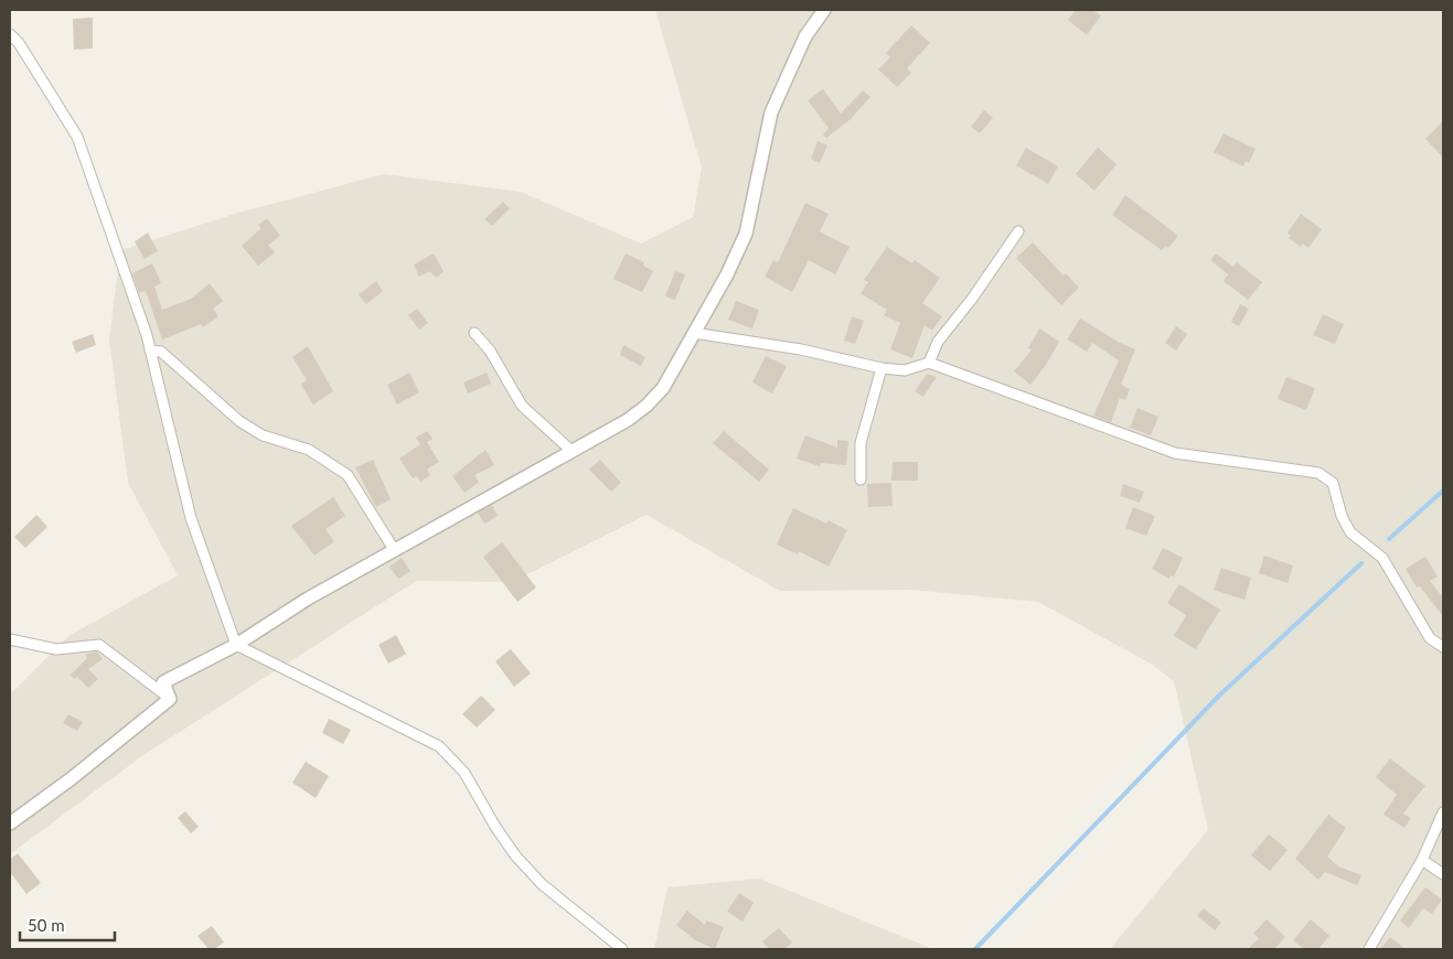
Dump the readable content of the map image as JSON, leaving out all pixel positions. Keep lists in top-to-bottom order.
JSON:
{
  "scale_bar": "50 m"
}
